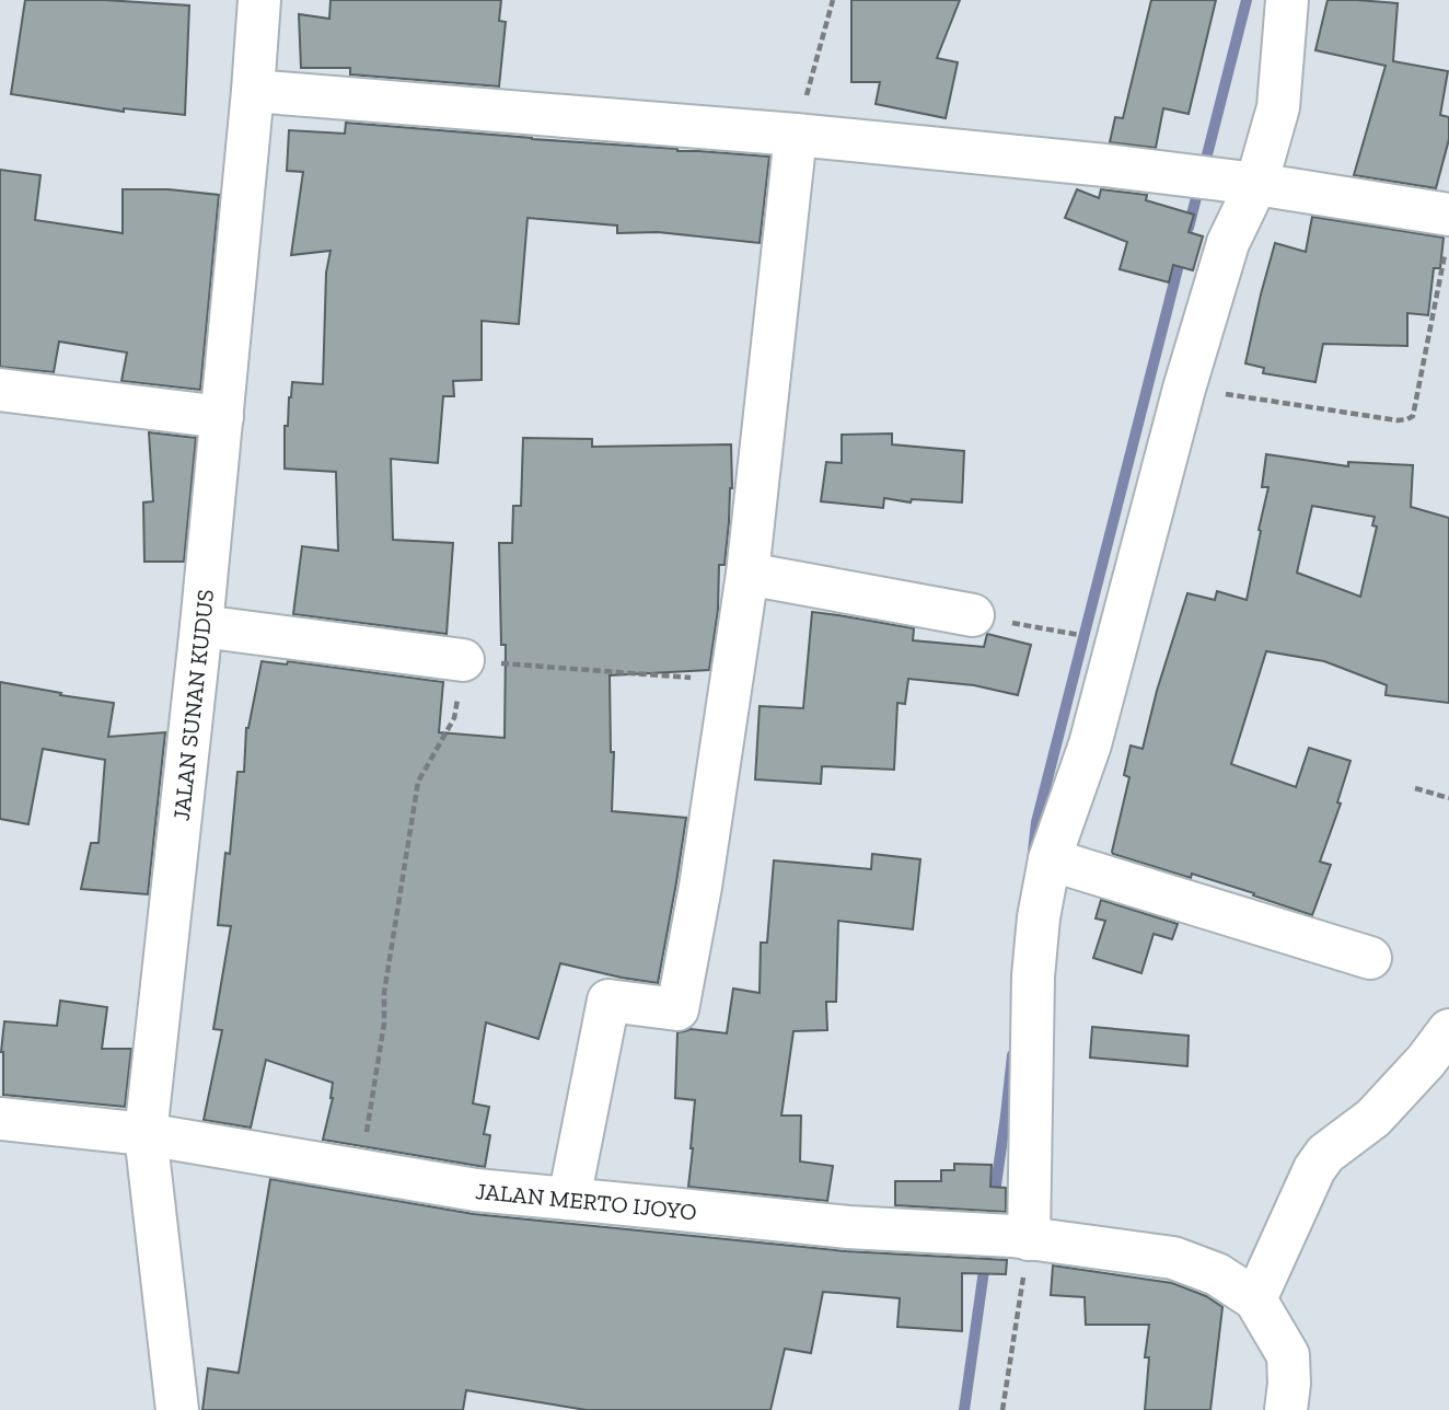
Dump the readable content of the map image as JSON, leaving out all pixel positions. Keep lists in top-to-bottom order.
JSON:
{
  "streets": {
    "street": ["JALAN SUNAN KUDUS", "JALAN MERTO IJOYO"]
  },
  "crossings": [
    ["JALAN SUNAN KUDUS", "JALAN MERTO IJOYO"]
  ]
}
